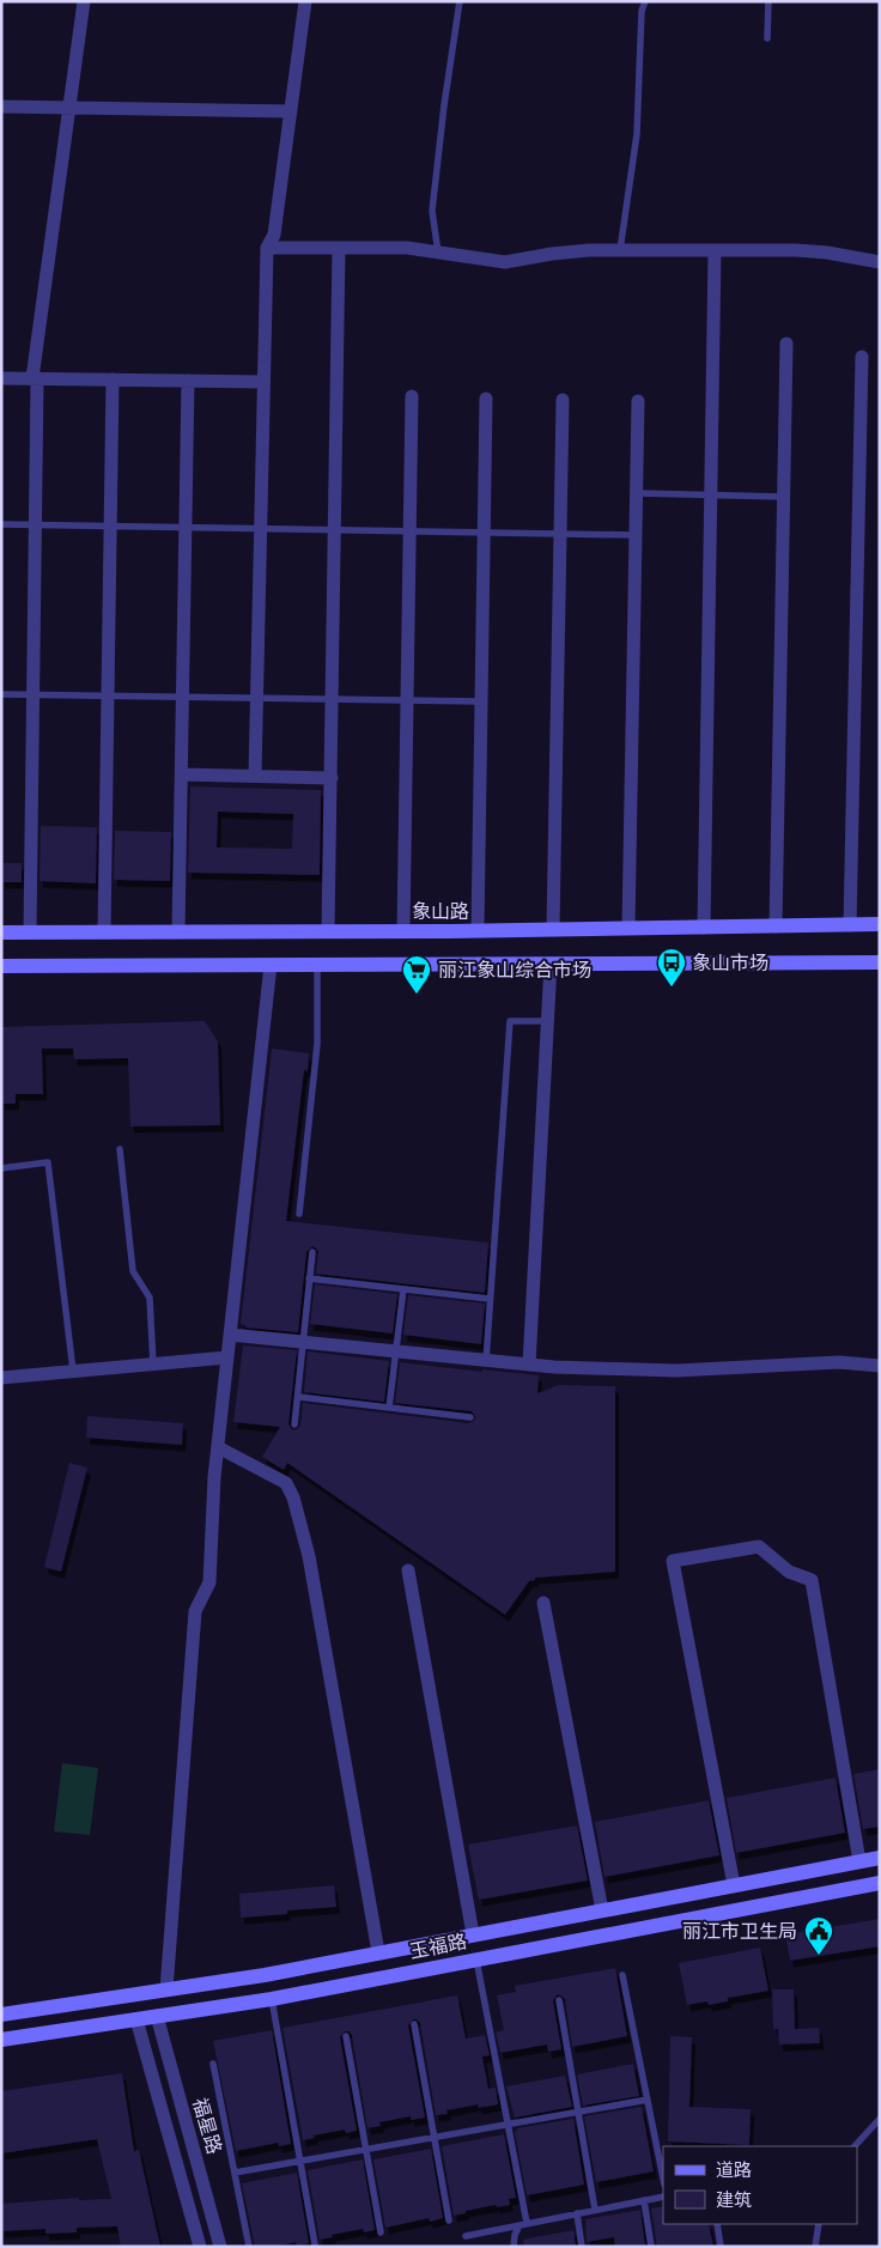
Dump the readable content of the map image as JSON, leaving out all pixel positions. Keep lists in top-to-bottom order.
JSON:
{
  "streets": {
    "street": ["象山路", "玉福路", "福星路"]
  },
  "crossings": [
    ["玉福路", "福星路"]
  ],
  "places": {
    "bus stop": ["象山市场"],
    "supermarket": ["丽江象山综合市场"],
    "public building": ["丽江市卫生局"]
  },
  "legend": ["道路", "建筑"]
}
